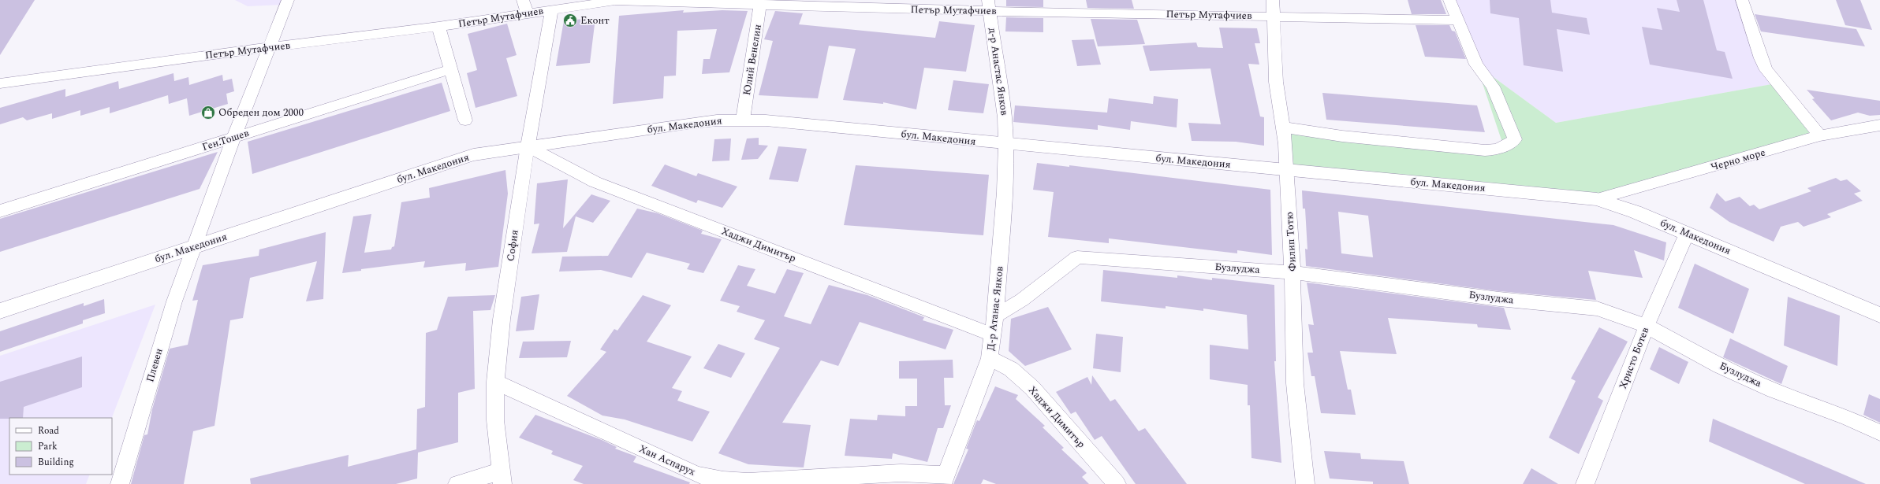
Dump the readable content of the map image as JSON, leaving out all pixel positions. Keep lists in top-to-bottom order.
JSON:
{
  "streets": {
    "street": [
      "Петър Мутафчиев",
      "Юлий Венелин",
      "д-р Анастас Янков",
      "бул. Македония",
      "Ген.Тошев",
      "Черно море",
      "Филип Тотю",
      "Хаджи Димитър",
      "София",
      "Бузлуджа",
      "Д-р Атанас Янков",
      "Христо Ботев",
      "Плевен",
      "Хан Аспарух"
    ]
  },
  "crossings": [
    ["Петър Мутафчиев", "Юлий Венелин"],
    ["Петър Мутафчиев", "д-р Анастас Янков"],
    ["Петър Мутафчиев", "Филип Тотю"],
    ["Петър Мутафчиев", "София"],
    ["Петър Мутафчиев", "Плевен"],
    ["Юлий Венелин", "бул. Македония"],
    ["д-р Анастас Янков", "бул. Македония"],
    ["д-р Анастас Янков", "Д-р Атанас Янков"],
    ["бул. Македония", "Черно море"],
    ["бул. Македония", "Филип Тотю"],
    ["бул. Македония", "Хаджи Димитър"],
    ["бул. Македония", "София"],
    ["бул. Македония", "Д-р Атанас Янков"],
    ["бул. Македония", "Христо Ботев"],
    ["бул. Македония", "Плевен"],
    ["Ген.Тошев", "Плевен"],
    ["Филип Тотю", "Бузлуджа"],
    ["Хаджи Димитър", "София"],
    ["Хаджи Димитър", "Д-р Атанас Янков"],
    ["София", "Хан Аспарух"],
    ["Бузлуджа", "Д-р Атанас Янков"],
    ["Бузлуджа", "Христо Ботев"],
    ["Д-р Атанас Янков", "Хан Аспарух"]
  ],
  "places": {
    "public building": ["Еконт"],
    "shop": ["Обреден дом 2000"]
  },
  "legend": ["Road", "Park", "Building"]
}
